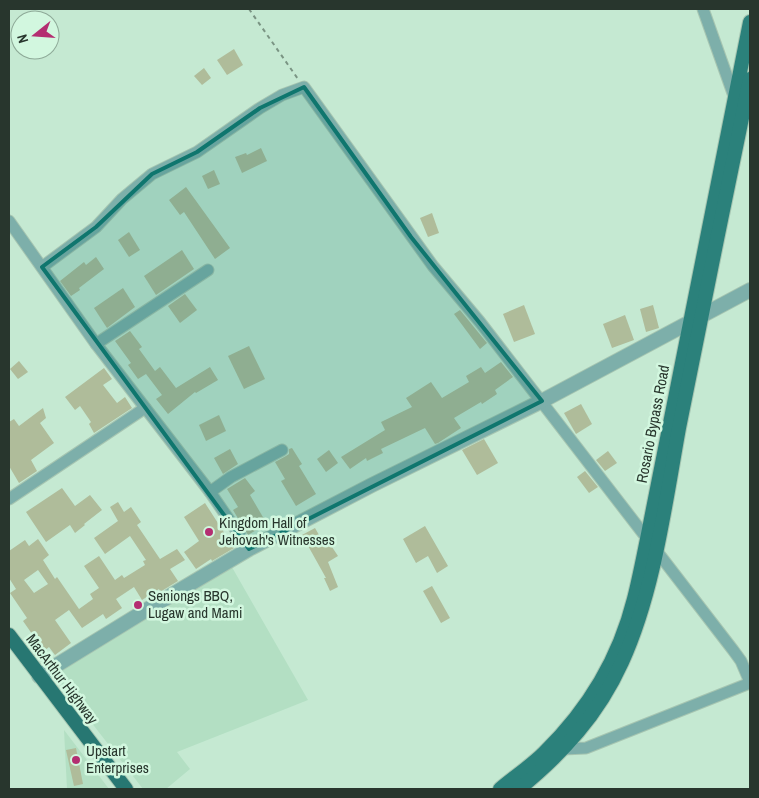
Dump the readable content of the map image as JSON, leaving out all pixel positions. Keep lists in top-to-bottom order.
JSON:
{
  "streets": {
    "highway": ["MacArthur Highway"],
    "main road": ["Rosario Bypass Road"]
  },
  "places": ["Kingdom Hall of Jehovah's Witnesses", "Seniongs BBQ, Lugaw and Mami", "Upstart Enterprises"],
  "north": "left"
}
